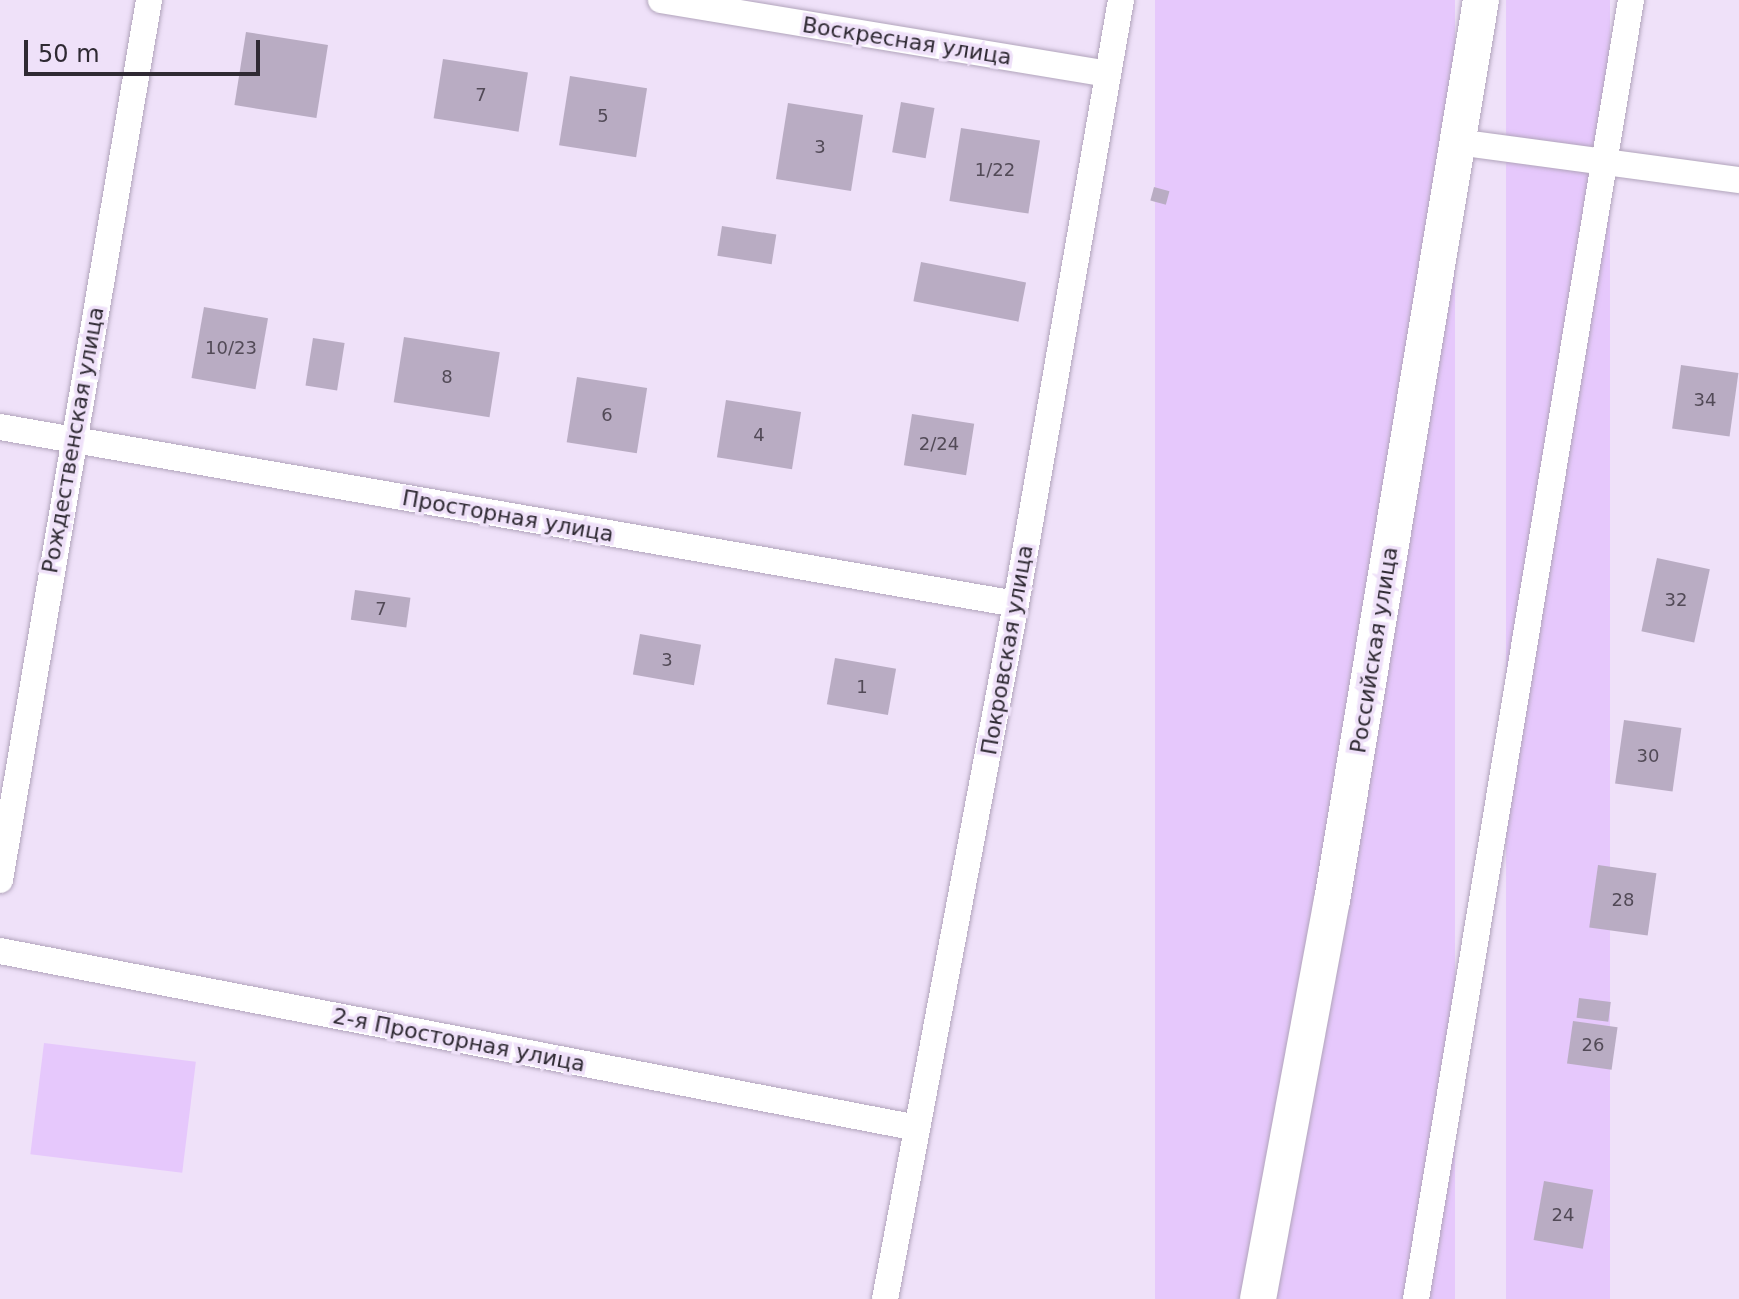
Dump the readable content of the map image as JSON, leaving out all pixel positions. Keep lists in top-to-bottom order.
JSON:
{
  "streets": {
    "main road": ["Российская улица"],
    "street": [
      "Воскресная улица",
      "Рождественская улица",
      "Просторная улица",
      "Покровская улица",
      "2-я Просторная улица"
    ]
  },
  "crossings": [
    ["Воскресная улица", "Покровская улица"],
    ["Рождественская улица", "Просторная улица"],
    ["Просторная улица", "Покровская улица"],
    ["Покровская улица", "2-я Просторная улица"]
  ],
  "house_numbers": [
    "7",
    "5",
    "3",
    "1/22",
    "10/23",
    "8",
    "34",
    "6",
    "4",
    "2/24",
    "32",
    "7",
    "3",
    "1",
    "30",
    "28",
    "26",
    "24"
  ],
  "scale_bar": "50 m"
}
